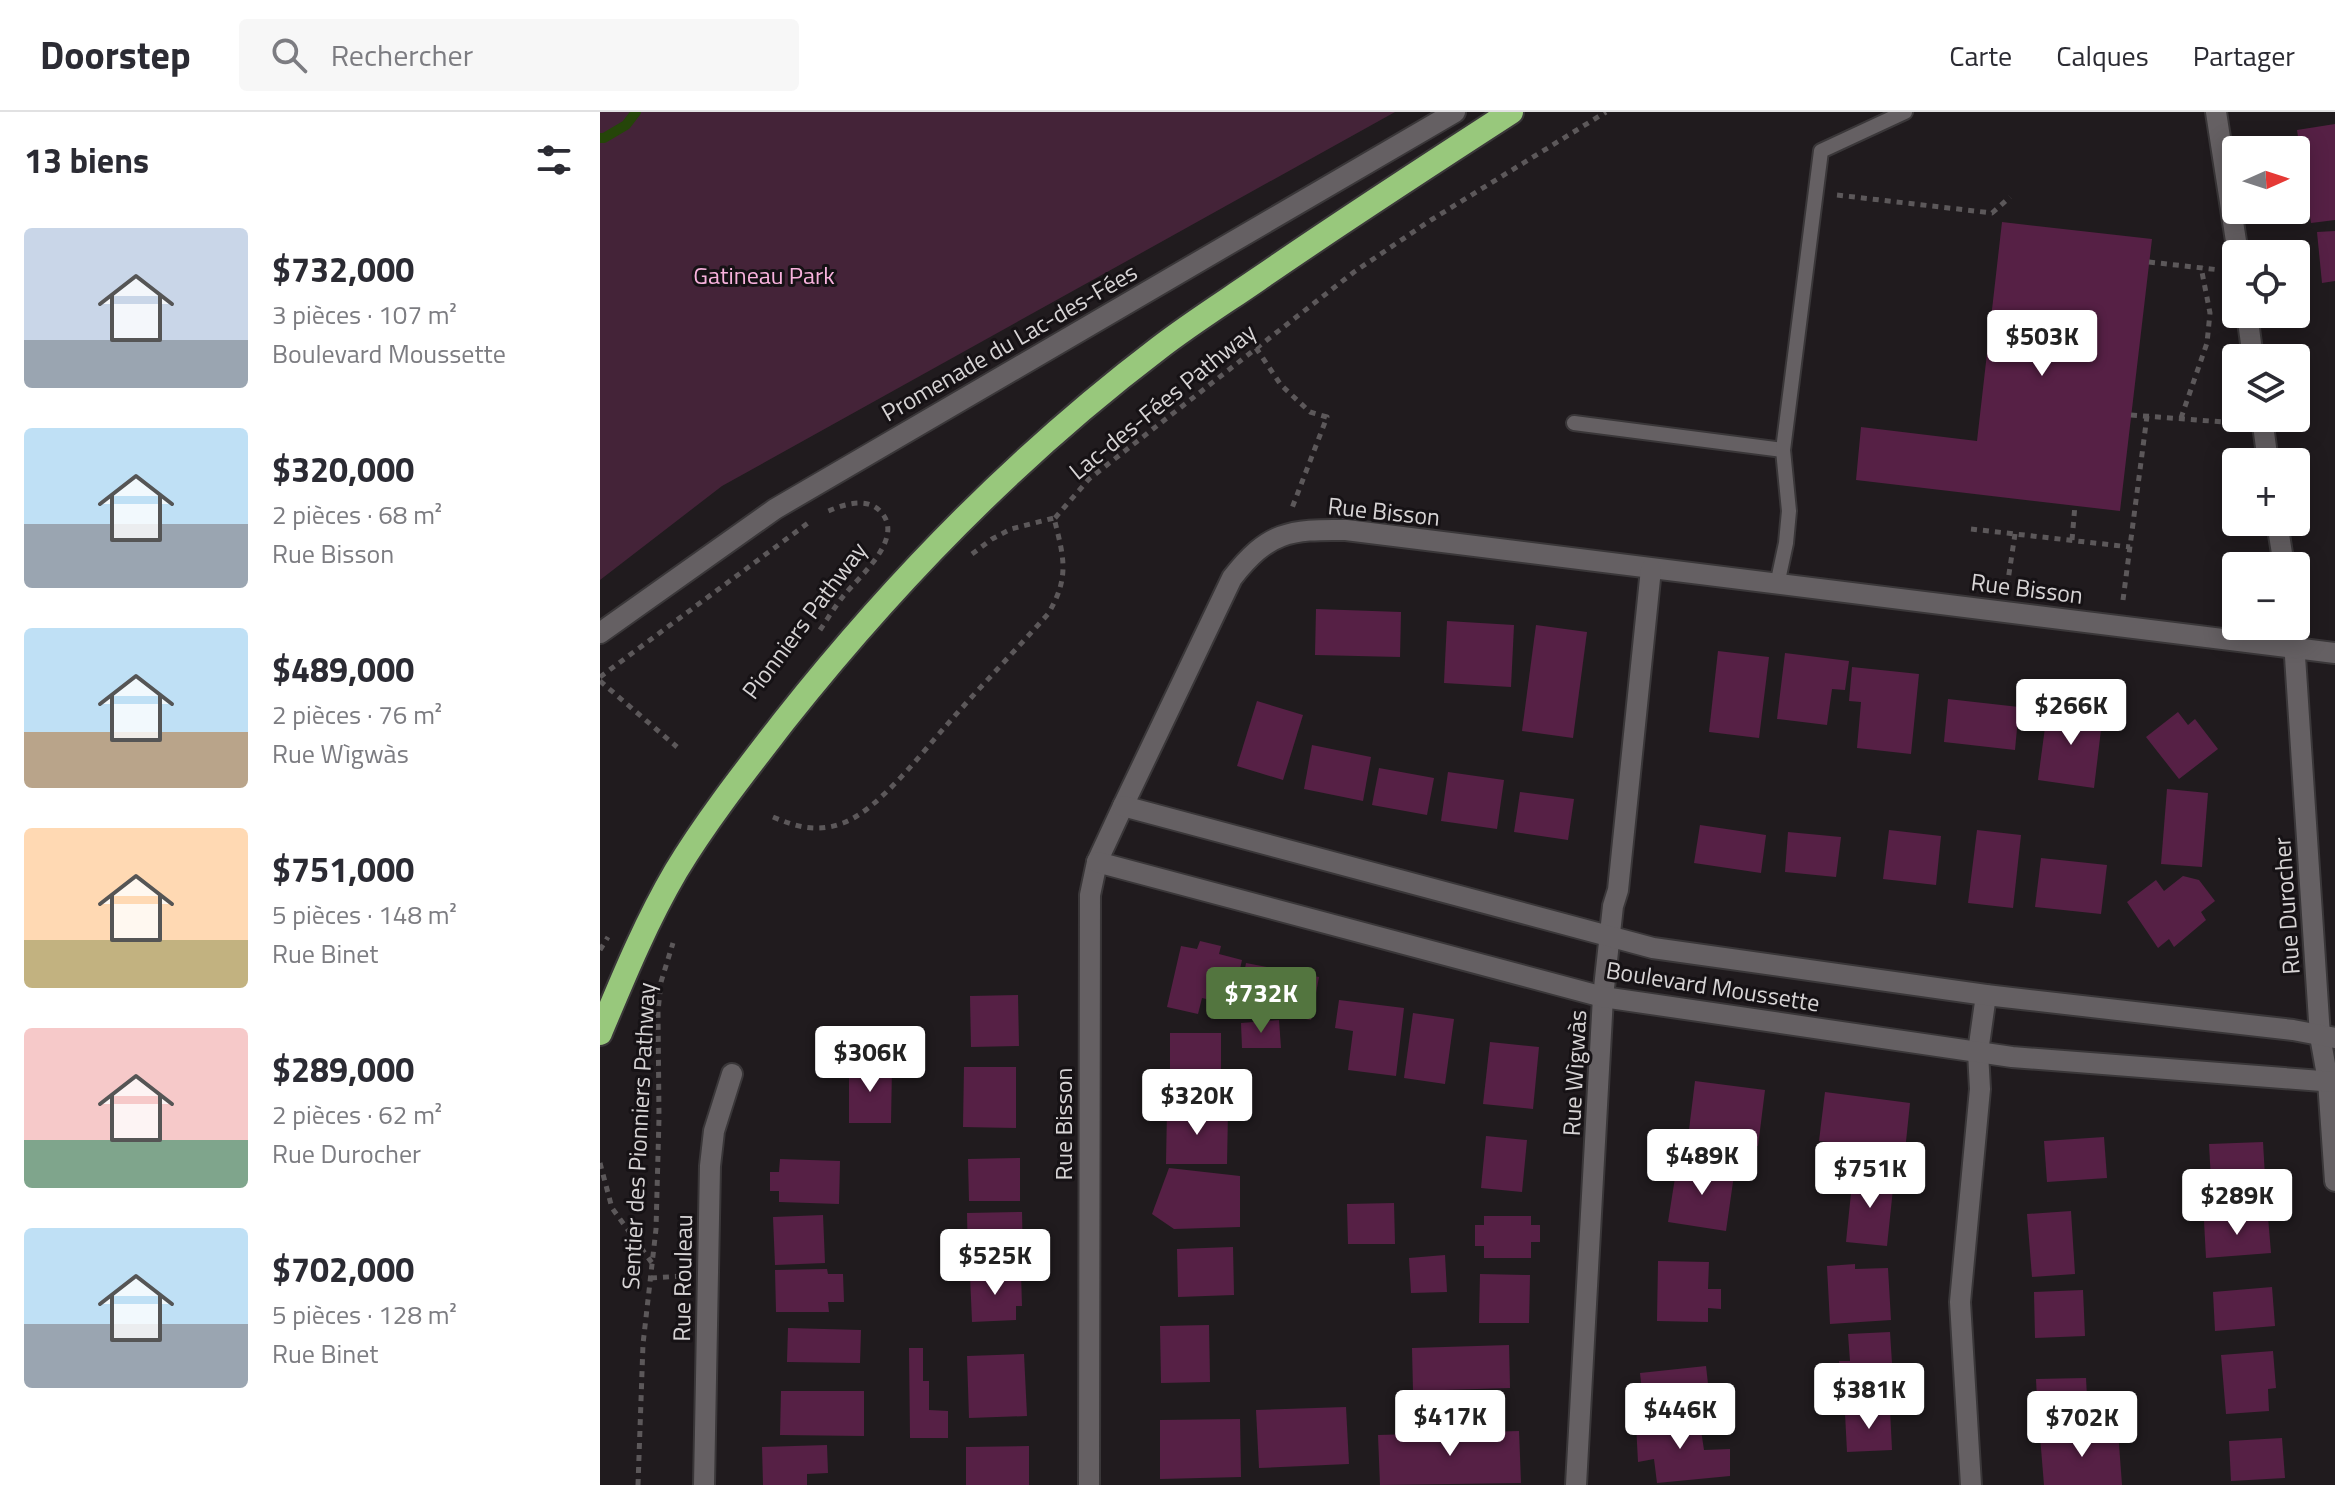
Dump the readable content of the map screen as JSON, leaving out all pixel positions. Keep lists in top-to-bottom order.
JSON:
{
  "streets": {
    "street": [
      "Promenade du Lac-des-Fées",
      "Rue Bisson",
      "Rue Durocher",
      "Boulevard Moussette",
      "Rue Wìgwàs",
      "Rue Rouleau"
    ],
    "path": ["Lac-des-Fées Pathway", "Pionniers Pathway", "Sentier des Pionniers Pathway"]
  },
  "crossings": [
    ["Rue Bisson", "Rue Durocher"],
    ["Rue Bisson", "Boulevard Moussette"],
    ["Rue Bisson", "Rue Wìgwàs"],
    ["Rue Durocher", "Boulevard Moussette"],
    ["Boulevard Moussette", "Rue Wìgwàs"]
  ],
  "parks": ["Gatineau Park"],
  "north": "right",
  "page": {
    "header": "Doorstep",
    "search": "Rechercher",
    "nav": ["Carte", "Calques", "Partager"],
    "heading": "13 biens",
    "map_buttons": ["+", "−"],
    "list": [
      {
        "name": "$732,000",
        "note": "3 pièces · 107 m² · Boulevard Moussette"
      },
      {
        "name": "$320,000",
        "note": "2 pièces · 68 m² · Rue Bisson"
      },
      {
        "name": "$489,000",
        "note": "2 pièces · 76 m² · Rue Wìgwàs"
      },
      {
        "name": "$751,000",
        "note": "5 pièces · 148 m² · Rue Binet"
      },
      {
        "name": "$289,000",
        "note": "2 pièces · 62 m² · Rue Durocher"
      },
      {
        "name": "$702,000",
        "note": "5 pièces · 128 m² · Rue Binet"
      }
    ],
    "price": [
      "$503K",
      "$266K",
      "$732K",
      "$306K",
      "$320K",
      "$489K",
      "$751K",
      "$289K",
      "$525K",
      "$381K",
      "$446K",
      "$417K",
      "$702K"
    ]
  }
}
